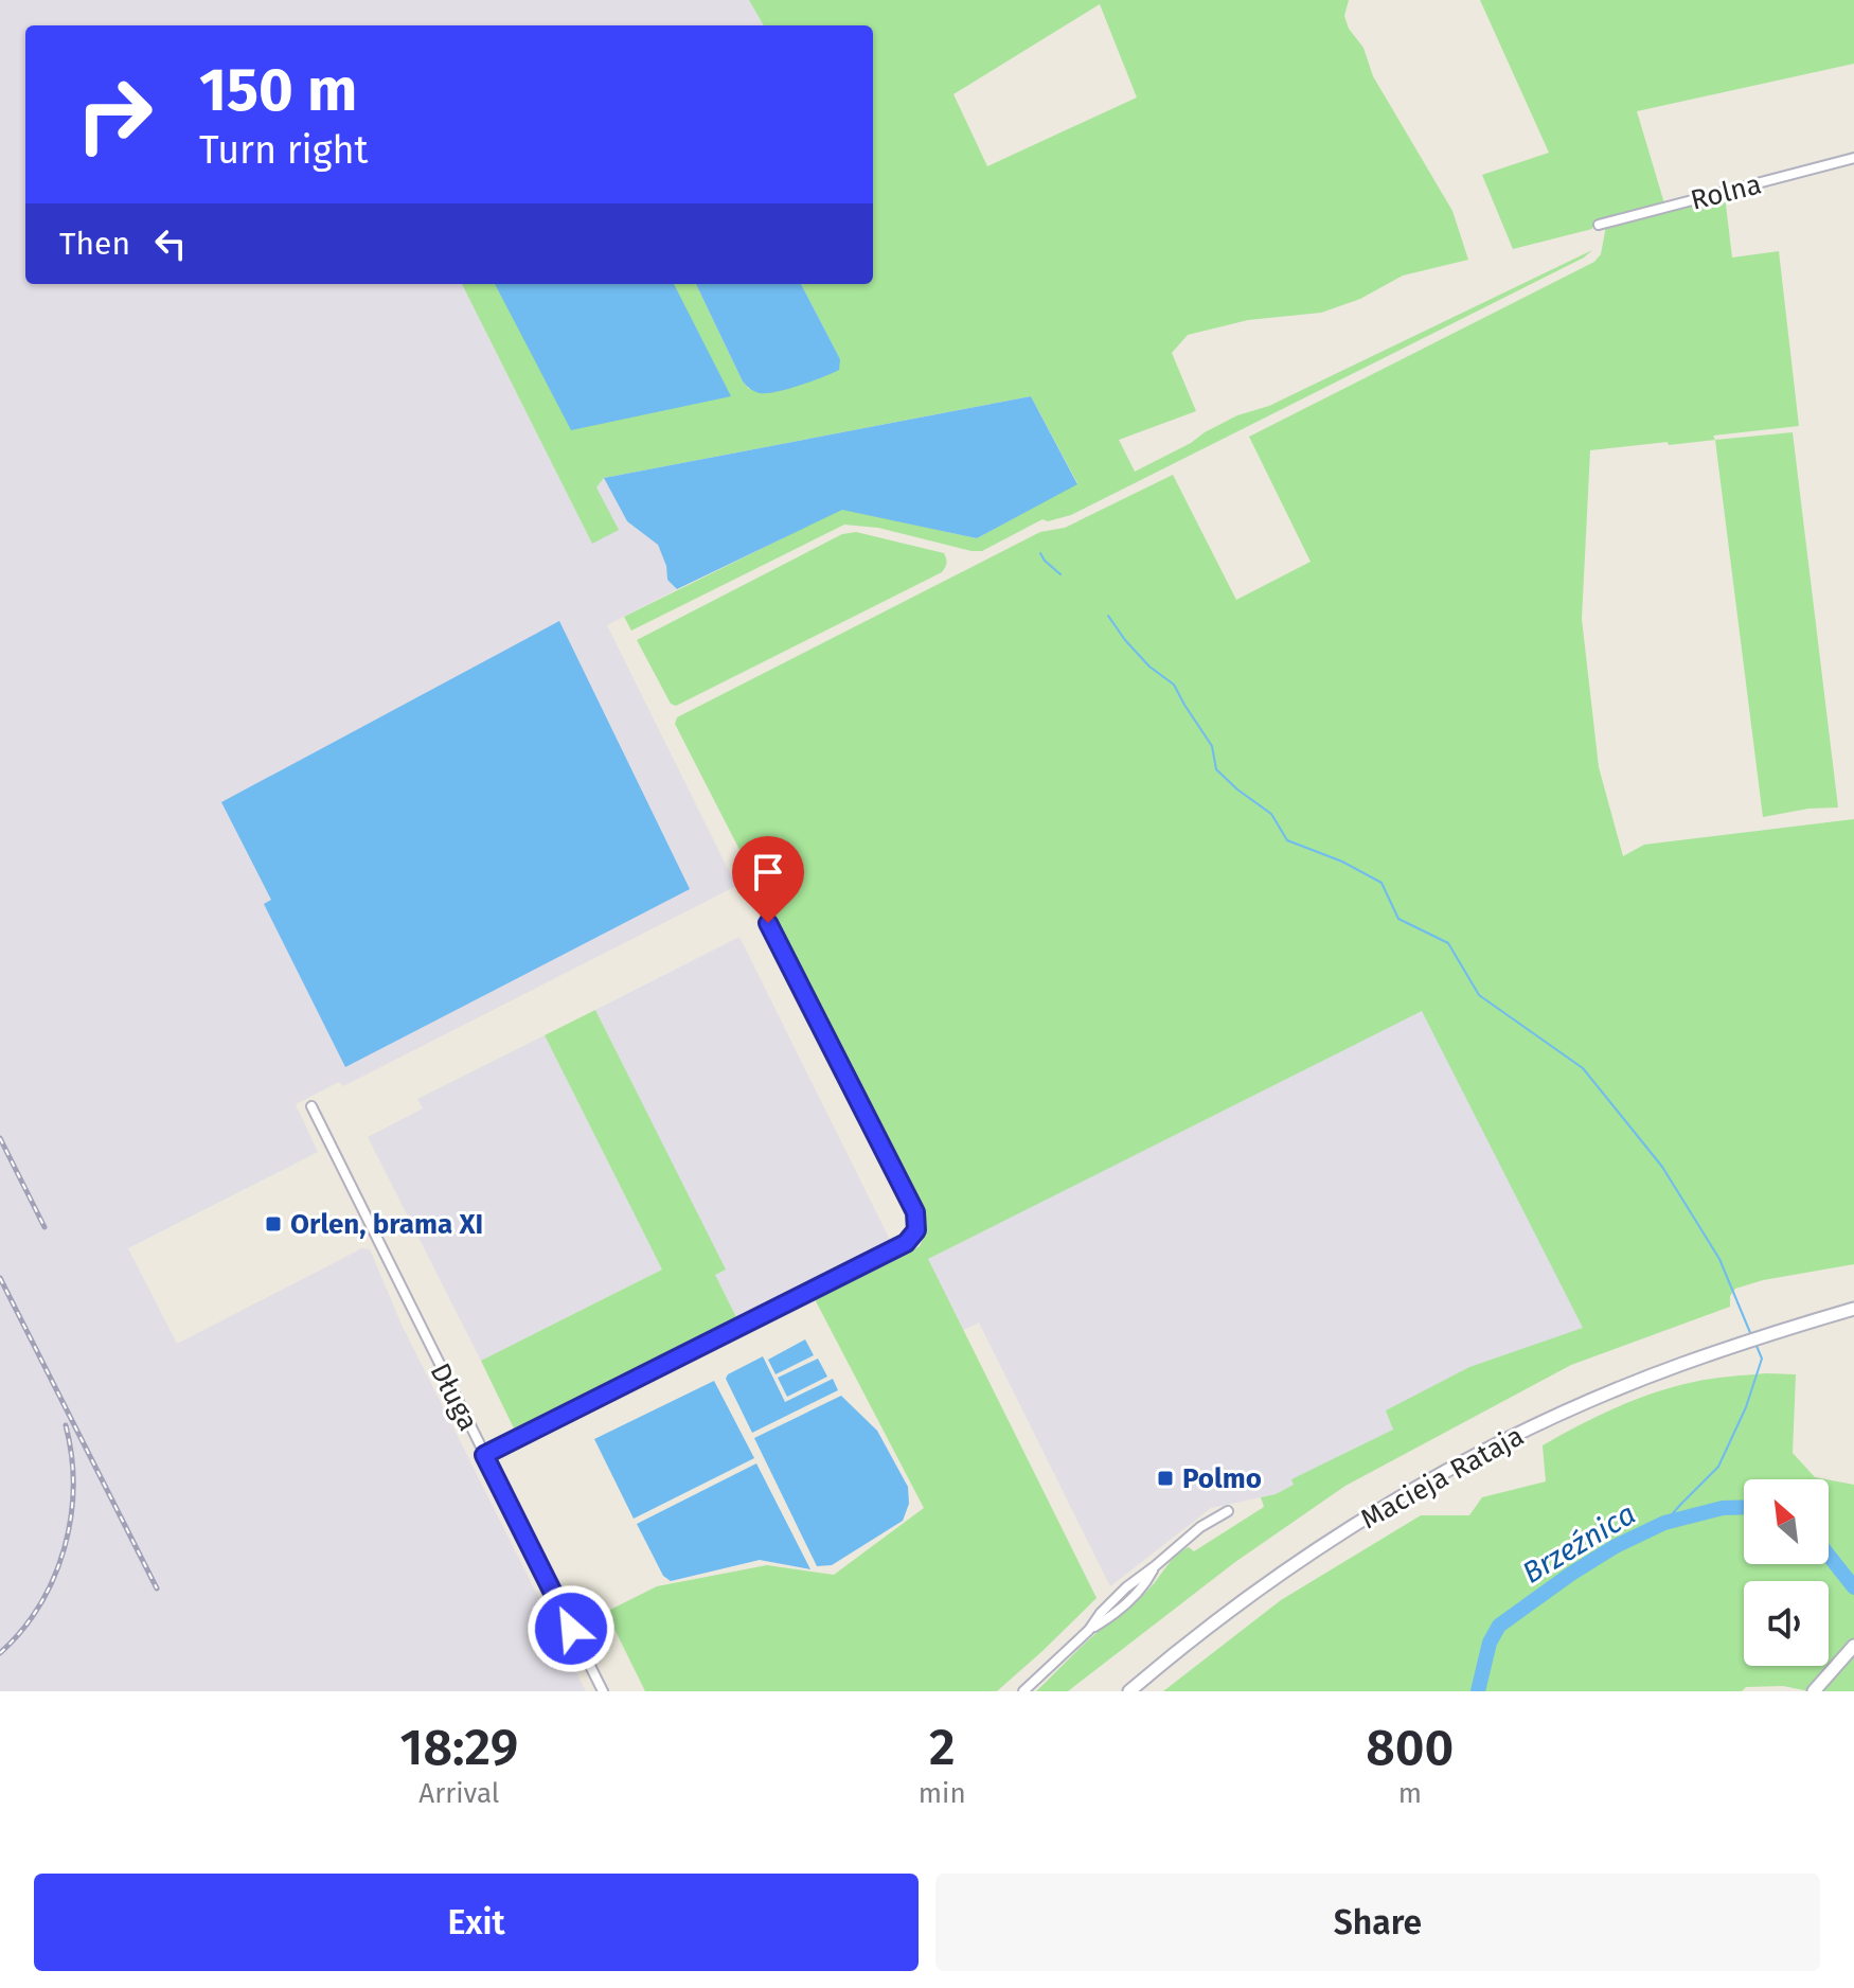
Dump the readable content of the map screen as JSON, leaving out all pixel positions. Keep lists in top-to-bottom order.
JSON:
{
  "streets": {
    "main road": ["Macieja Rataja"],
    "street": ["Rolna", "Długa"]
  },
  "water": ["Brzeźnica"],
  "places": {
    "transit": ["Orlen, brama XI", "Polmo"]
  },
  "north": "top left",
  "page": {
    "turn": ["150 m", "Turn right"],
    "then": "Then",
    "eta": [
      "18:29",
      "Arrival",
      "2",
      "min",
      "800",
      "m"
    ],
    "buttons": ["Exit", "Share"]
  }
}
